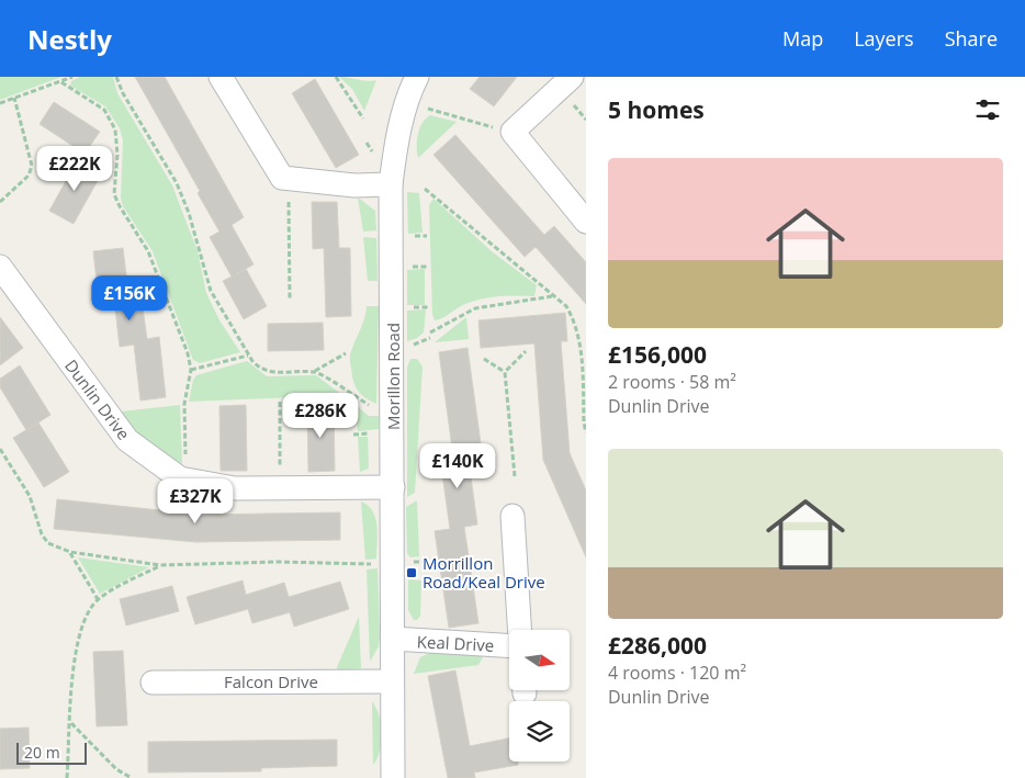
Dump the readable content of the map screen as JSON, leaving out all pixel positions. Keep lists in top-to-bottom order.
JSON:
{
  "streets": {
    "street": [
      "Morillon Road",
      "Dunlin Drive",
      "Keal Drive",
      "Falcon Drive"
    ]
  },
  "crossings": [
    ["Morillon Road", "Dunlin Drive"],
    ["Morillon Road", "Keal Drive"],
    ["Morillon Road", "Falcon Drive"]
  ],
  "places": {
    "transit": ["Morrillon Road/Keal Drive"]
  },
  "scale_bar": "20 m",
  "north": "right",
  "page": {
    "header": "Nestly",
    "nav": ["Map", "Layers", "Share"],
    "heading": "5 homes",
    "list": [
      {
        "name": "£156,000",
        "note": "2 rooms · 58 m² · Dunlin Drive"
      },
      {
        "name": "£286,000",
        "note": "4 rooms · 120 m² · Dunlin Drive"
      }
    ],
    "price": [
      "£222K",
      "£156K",
      "£286K",
      "£140K",
      "£327K"
    ],
    "scale": "20 m"
  }
}
